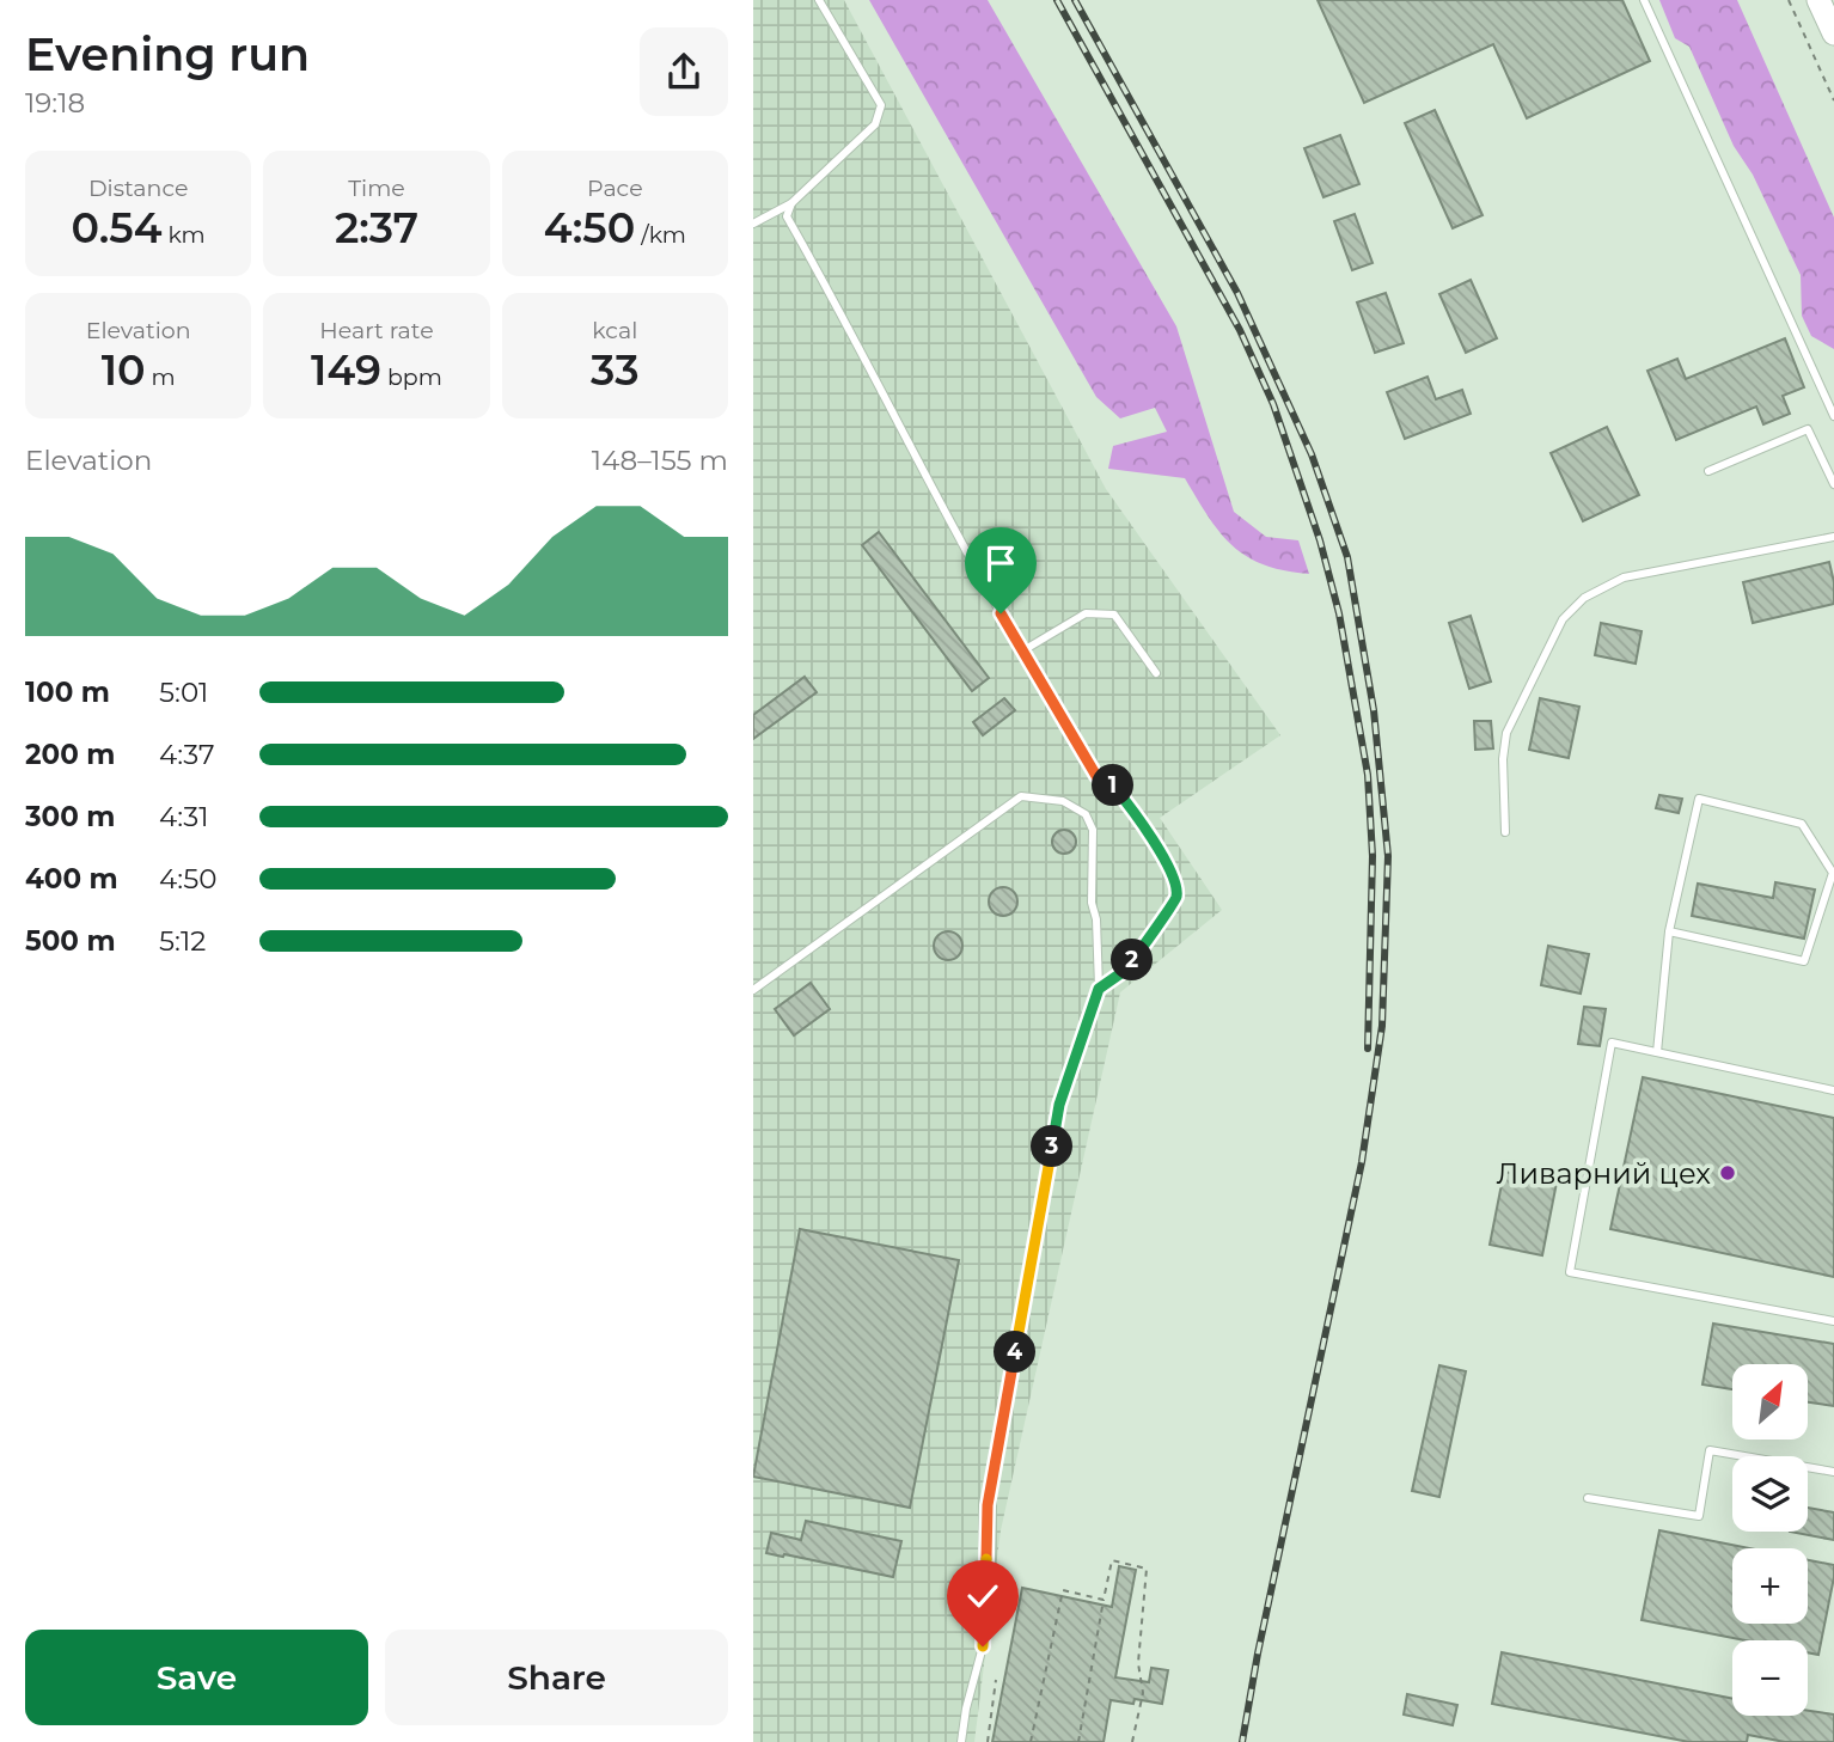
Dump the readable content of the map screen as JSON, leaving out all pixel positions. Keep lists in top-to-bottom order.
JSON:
{
  "places": ["Ливарний цех"],
  "north": "top right",
  "page": {
    "heading": ["Evening run", "19:18"],
    "stats": [
      ["Distance", "0.54 km"],
      ["Time", "2:37"],
      ["Pace", "4:50 /km"],
      ["Elevation", "10 m"],
      ["Heart rate", "149 bpm"],
      ["kcal", "33"]
    ],
    "chart": ["Elevation", "148–155 m"],
    "list": [
      {
        "name": "100 m",
        "note": "5:01"
      },
      {
        "name": "200 m",
        "note": "4:37"
      },
      {
        "name": "300 m",
        "note": "4:31"
      },
      {
        "name": "400 m",
        "note": "4:50"
      },
      {
        "name": "500 m",
        "note": "5:12"
      }
    ],
    "pins": [
      "1",
      "2",
      "3",
      "4"
    ],
    "map_buttons": ["+", "−"],
    "buttons": ["Save", "Share"]
  }
}
